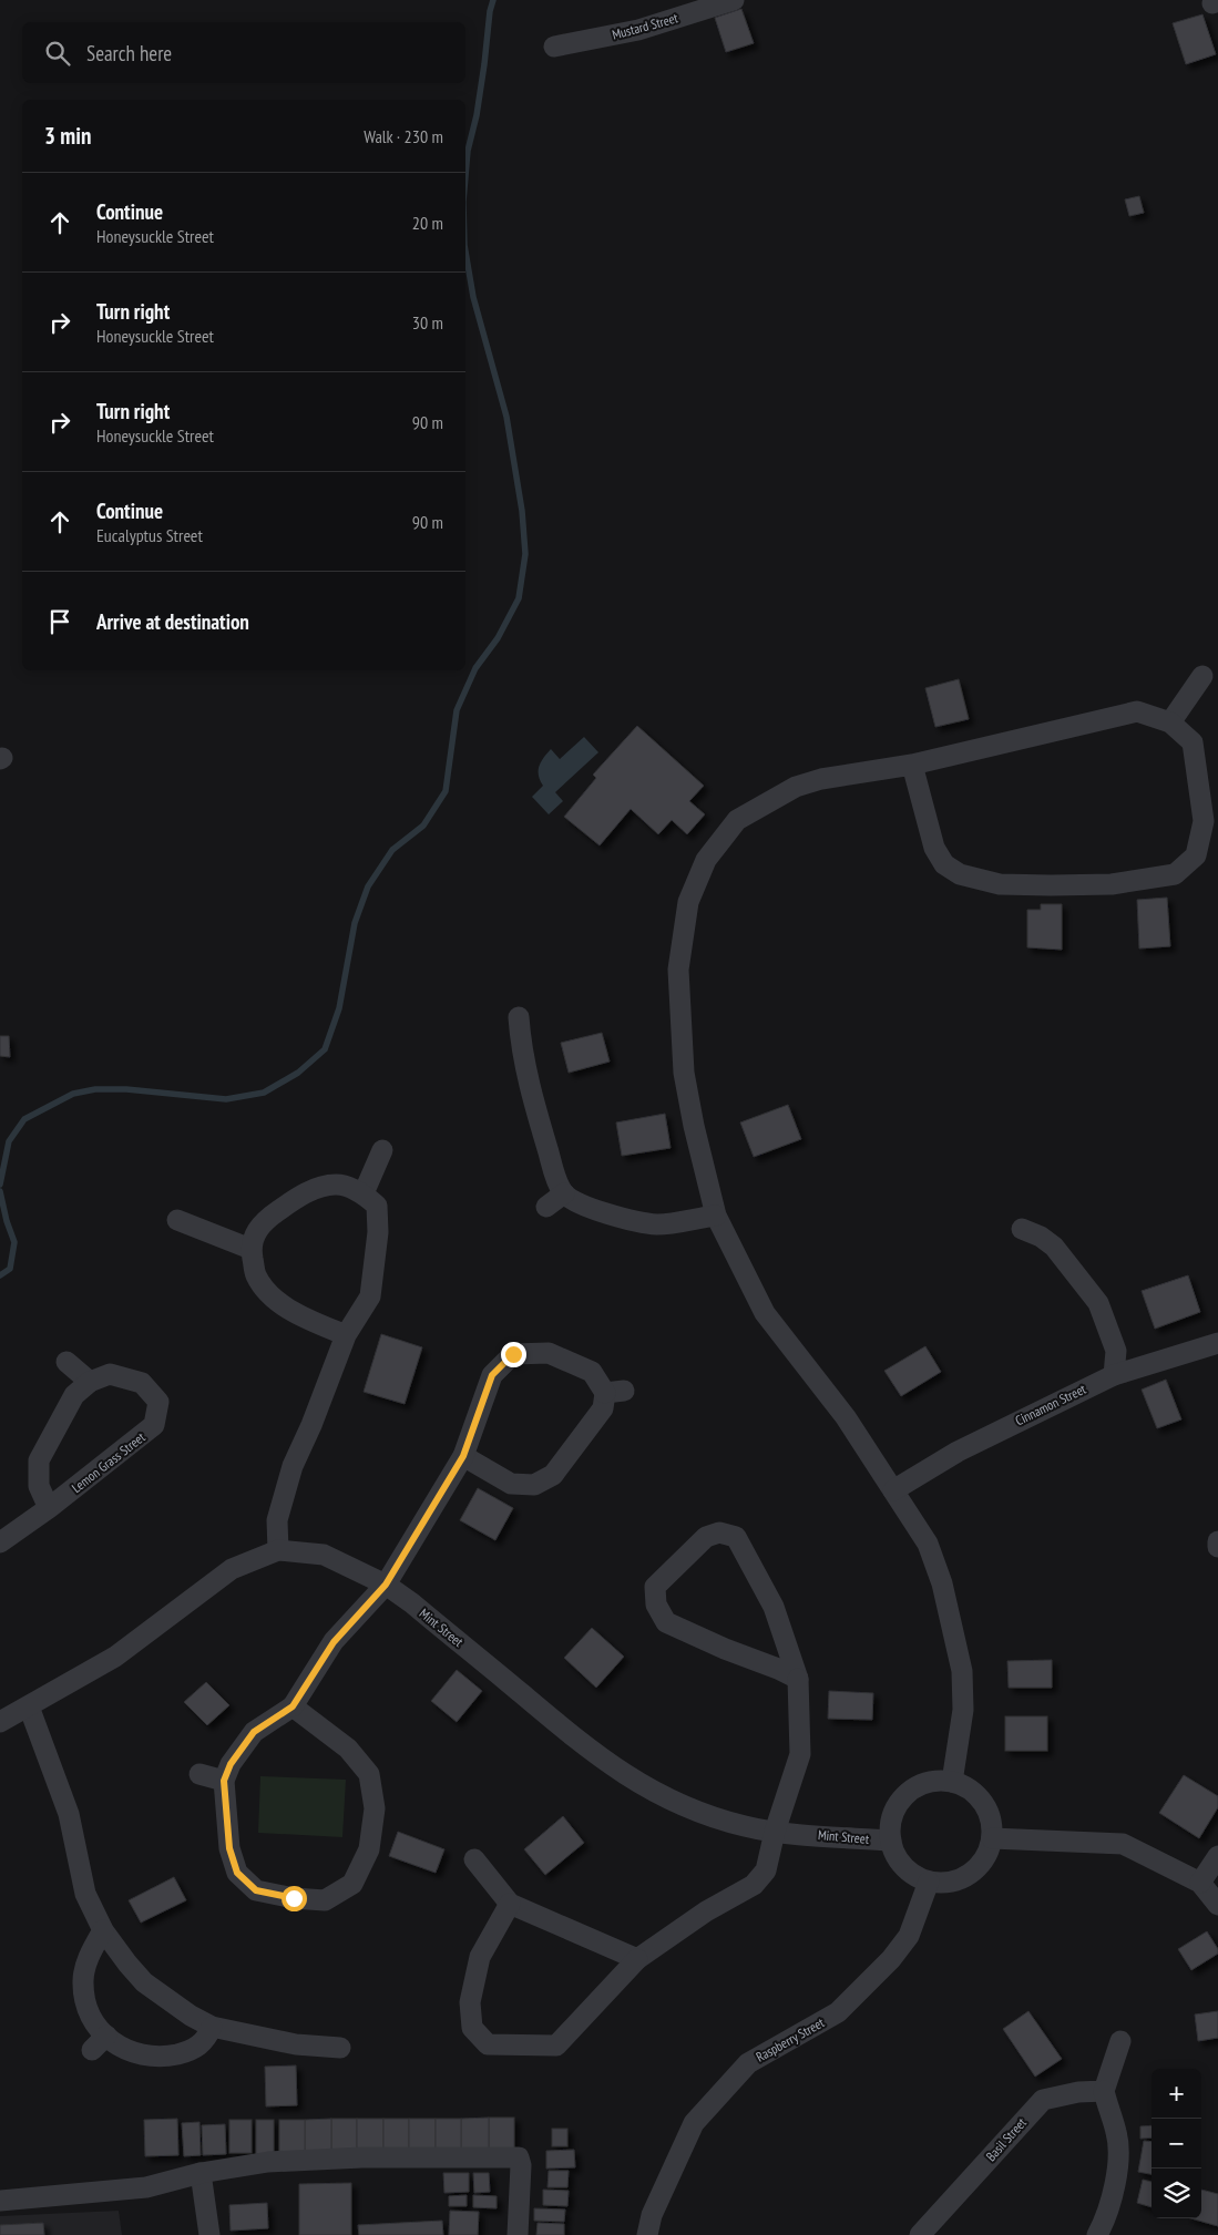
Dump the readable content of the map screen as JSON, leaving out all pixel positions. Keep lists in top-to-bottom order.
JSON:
{
  "streets": {
    "street": [
      "Mustard Street",
      "Cinnamon Street",
      "Lemon Grass Street",
      "Mint Street",
      "Raspberry Street",
      "Basil Street"
    ]
  },
  "crossings": [
    ["Mint Street", "Raspberry Street"]
  ],
  "page": {
    "search": "Search here",
    "heading": ["3 min", "Walk · 230 m"],
    "list": [
      ["Continue", "Honeysuckle Street", "20 m"],
      ["Turn right", "Honeysuckle Street", "30 m"],
      ["Turn right", "Honeysuckle Street", "90 m"],
      ["Continue", "Eucalyptus Street", "90 m"],
      "Arrive at destination"
    ],
    "map_buttons": ["+", "−"]
  }
}
